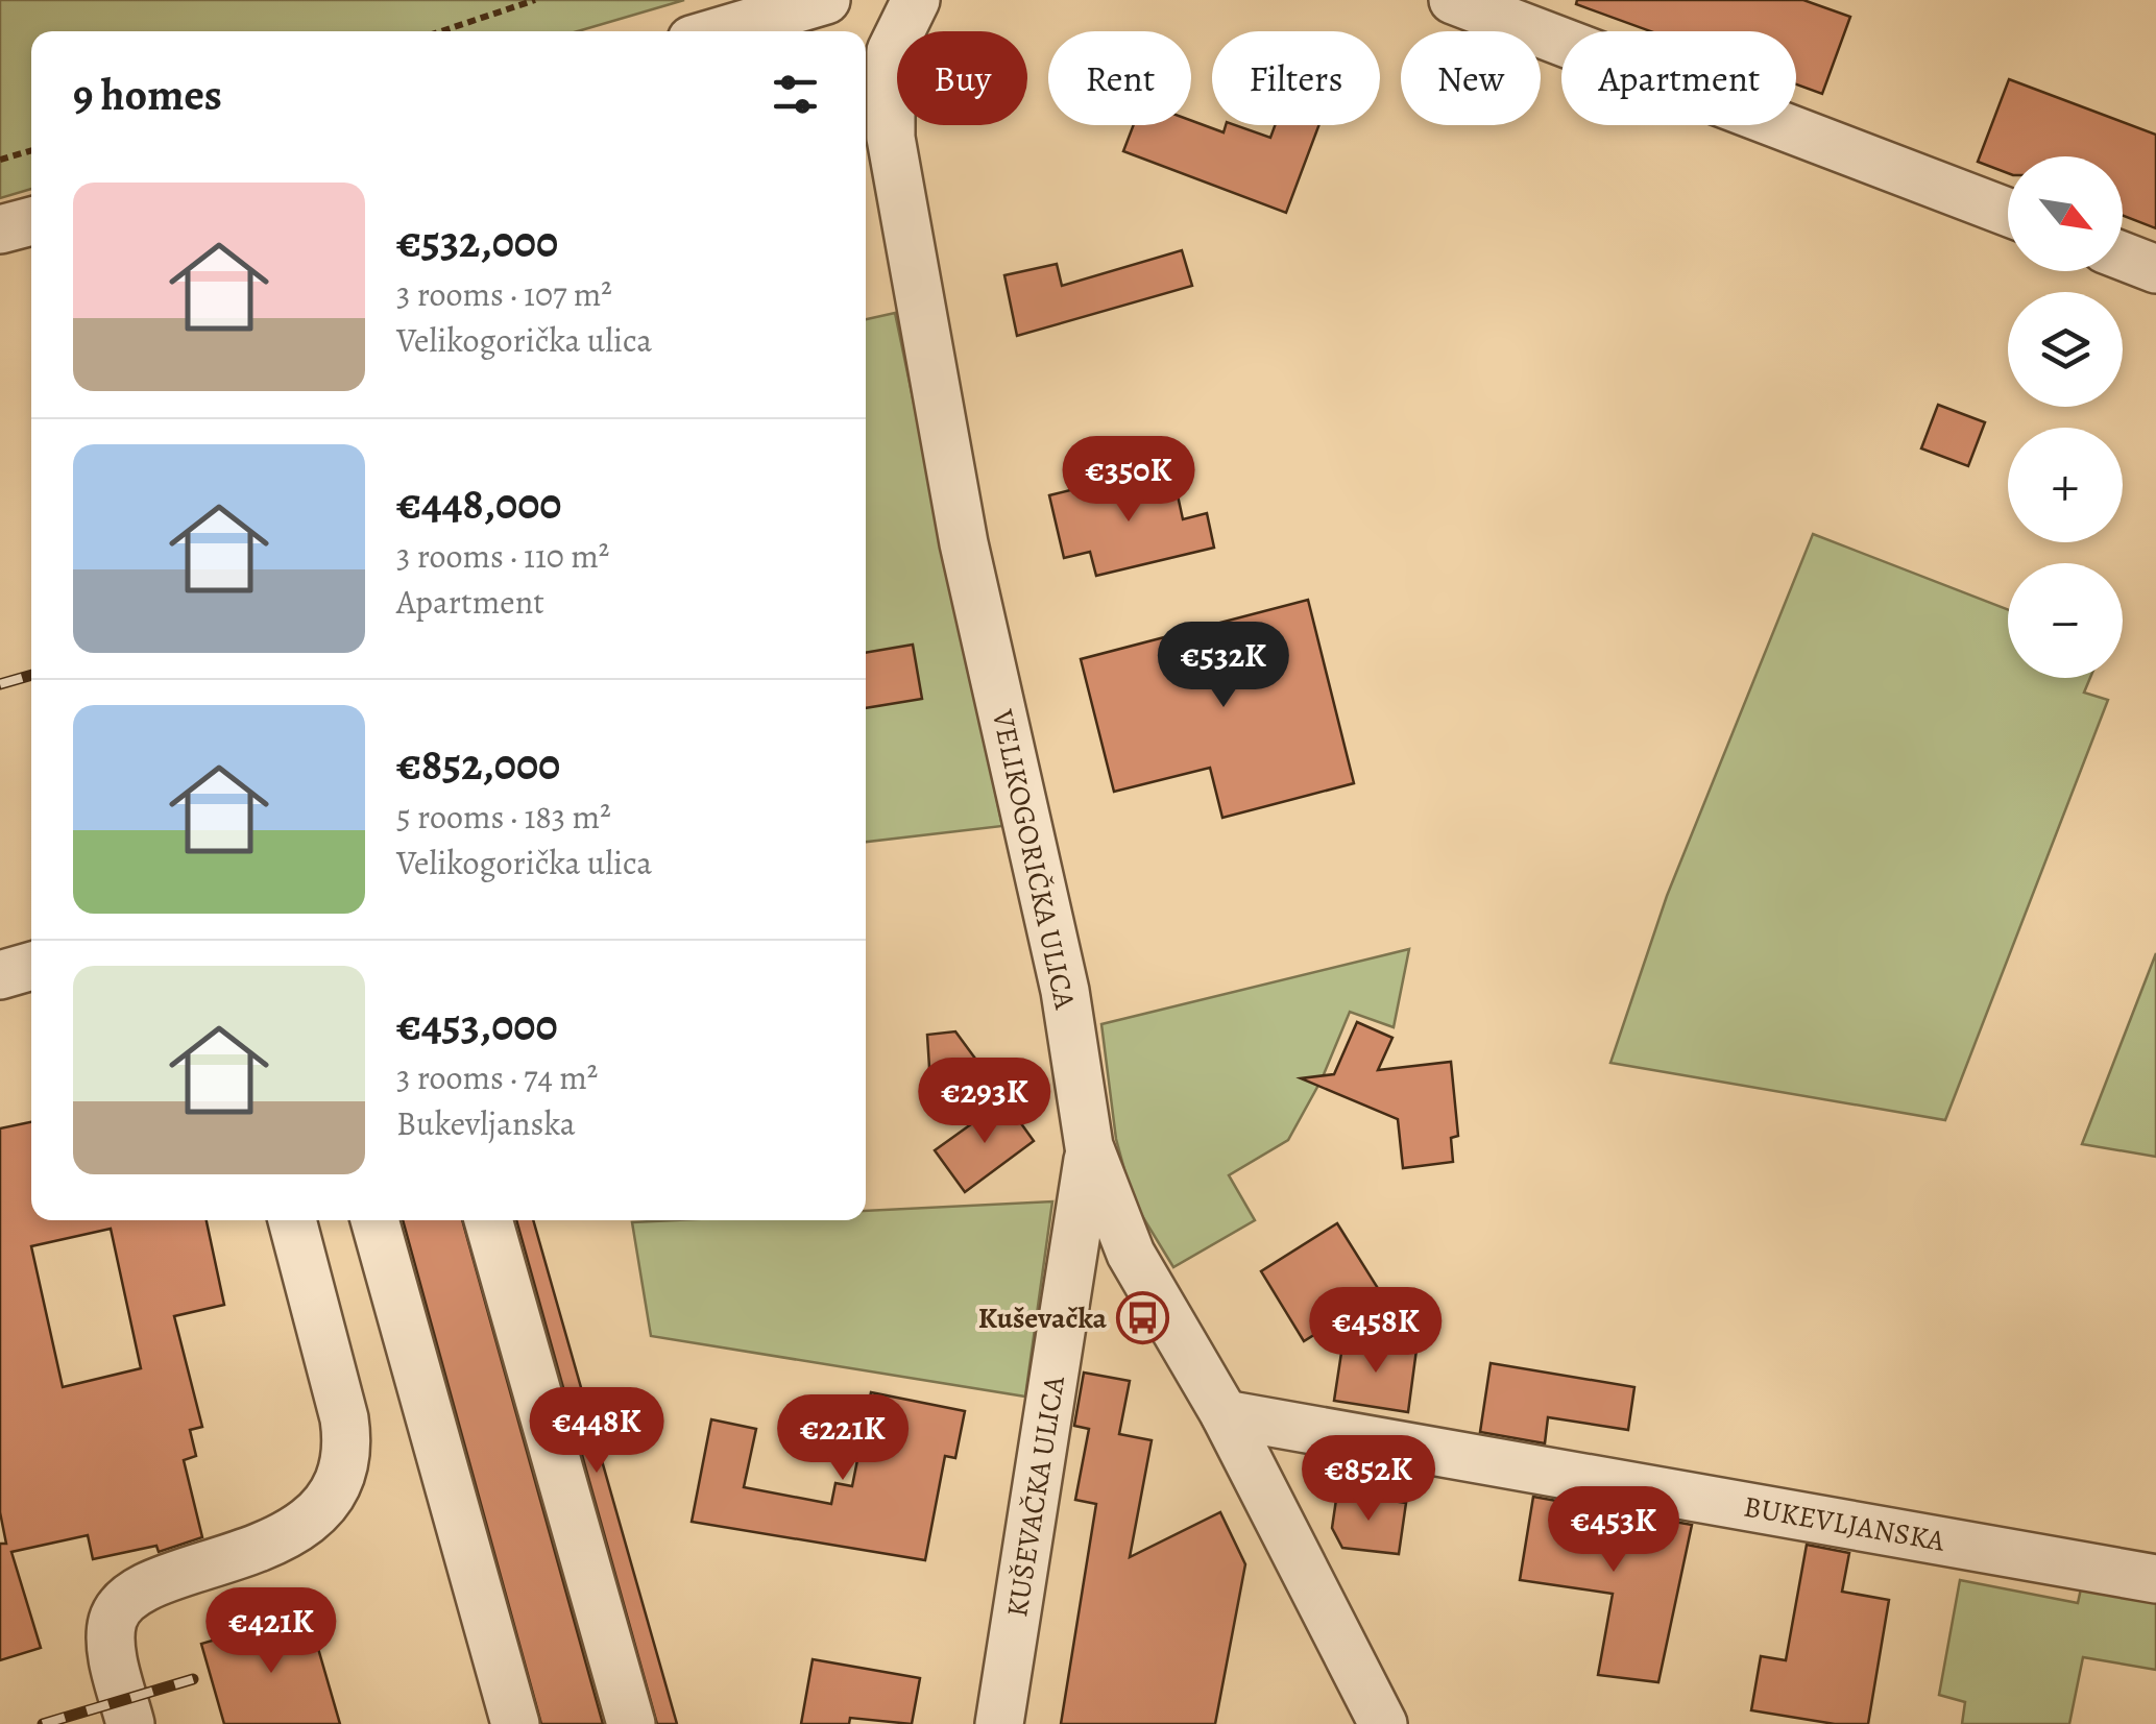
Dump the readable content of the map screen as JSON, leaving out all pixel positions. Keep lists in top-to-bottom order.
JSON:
{
  "streets": {
    "street": ["VELIKOGORIČKA ULICA", "KUŠEVAČKA ULICA", "BUKEVLJANSKA"]
  },
  "crossings": [
    ["VELIKOGORIČKA ULICA", "KUŠEVAČKA ULICA"],
    ["VELIKOGORIČKA ULICA", "BUKEVLJANSKA"]
  ],
  "places": {
    "bus stop": ["Kuševačka"]
  },
  "north": "bottom right",
  "page": {
    "chip": [
      "Buy",
      "Rent",
      "Filters",
      "New",
      "Apartment"
    ],
    "heading": "9 homes",
    "map_buttons": ["+", "−"],
    "list": [
      {
        "name": "€532,000",
        "note": "3 rooms · 107 m² · Velikogorička ulica"
      },
      {
        "name": "€448,000",
        "note": "3 rooms · 110 m² · Apartment"
      },
      {
        "name": "€852,000",
        "note": "5 rooms · 183 m² · Velikogorička ulica"
      },
      {
        "name": "€453,000",
        "note": "3 rooms · 74 m² · Bukevljanska"
      }
    ],
    "price": [
      "€350K",
      "€532K",
      "€293K",
      "€458K",
      "€448K",
      "€221K",
      "€852K",
      "€453K",
      "€421K"
    ]
  }
}
